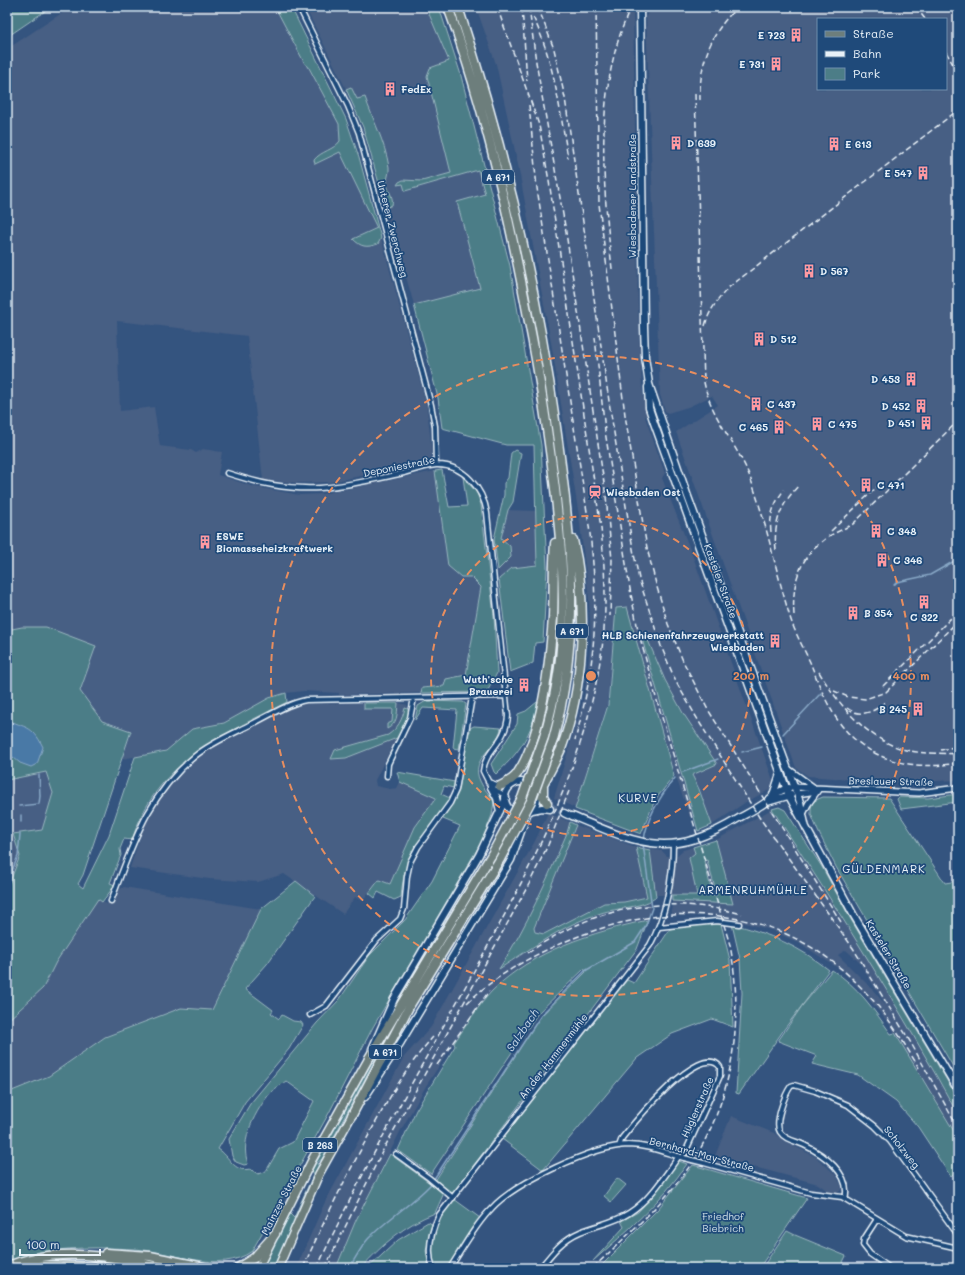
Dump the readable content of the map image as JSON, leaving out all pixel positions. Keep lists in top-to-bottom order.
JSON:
{
  "streets": {
    "highway": ["A 671", "B 263"],
    "main road": ["Wiesbadener Landstraße", "Kasteler Straße", "Mainzer Straße"],
    "street": [
      "Unterer Zwerchweg",
      "Deponiestraße",
      "Breslauer Straße",
      "An der Hammermühle",
      "Hüglerstraße",
      "Scholzweg",
      "Bernhard-May-Straße"
    ]
  },
  "crossings": [
    ["A 671", "B 263"],
    ["Wiesbadener Landstraße", "Kasteler Straße"],
    ["Unterer Zwerchweg", "Deponiestraße"],
    ["Kasteler Straße", "Breslauer Straße"],
    ["Hüglerstraße", "Bernhard-May-Straße"],
    ["B 263", "Mainzer Straße"],
    ["Scholzweg", "Bernhard-May-Straße"]
  ],
  "districts": ["KURVE", "GÜLDENMARK", "ARMENRUHMÜHLE"],
  "water": ["Salzbach"],
  "parks": ["Friedhof Biebrich"],
  "places": {
    "building": [
      "E 723",
      "E 731",
      "FedEx",
      "D 639",
      "E 613",
      "E 547",
      "D 567",
      "D 512",
      "D 453",
      "C 437",
      "D 452",
      "D 451",
      "C 475",
      "C 465",
      "C 471",
      "C 348",
      "ESWE Biomasseheizkraftwerk",
      "C 346",
      "C 322",
      "B 354",
      "HLB Schienenfahrzeugwerkstatt Wiesbaden",
      "Wuth'sche Brauerei",
      "B 245"
    ],
    "station": ["Wiesbaden Ost"]
  },
  "legend": ["Straße", "Bahn", "Park"],
  "scale_bar": "100 m",
  "rings": ["200 m", "400 m"]
}
